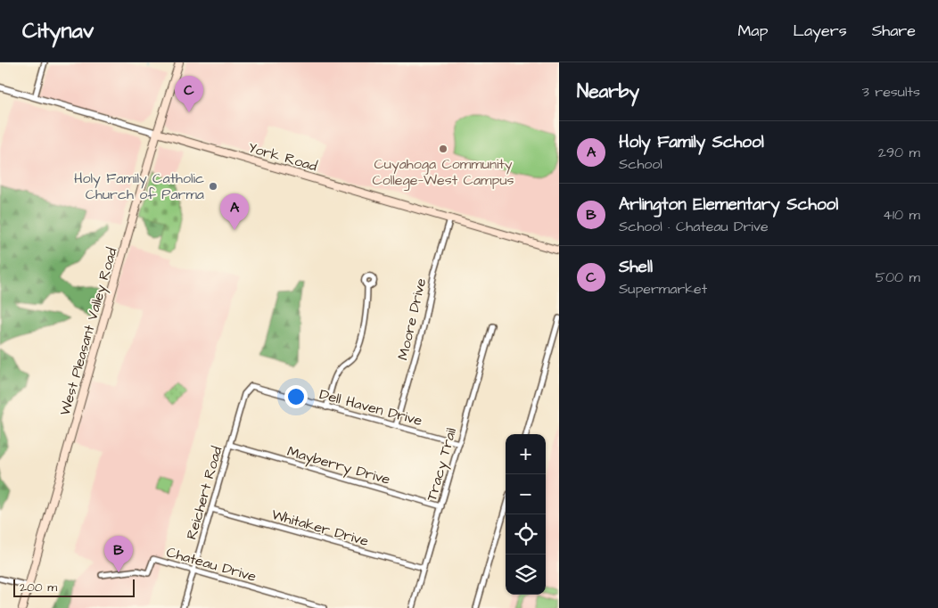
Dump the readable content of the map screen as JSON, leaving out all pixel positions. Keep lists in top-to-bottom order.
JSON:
{
  "streets": {
    "main road": ["York Road", "West Pleasant Valley Road"],
    "street": [
      "Moore Drive",
      "Dell Haven Drive",
      "Tracy Trail",
      "Mayberry Drive",
      "Reichert Road",
      "Whitaker Drive",
      "Chateau Drive"
    ]
  },
  "crossings": [
    ["York Road", "Moore Drive"],
    ["York Road", "West Pleasant Valley Road"],
    ["Moore Drive", "Dell Haven Drive"],
    ["Dell Haven Drive", "Tracy Trail"],
    ["Dell Haven Drive", "Reichert Road"],
    ["Tracy Trail", "Mayberry Drive"],
    ["Tracy Trail", "Whitaker Drive"],
    ["Mayberry Drive", "Reichert Road"],
    ["Reichert Road", "Whitaker Drive"],
    ["Reichert Road", "Chateau Drive"]
  ],
  "places": ["Cuyahoga Community College—West Campus", "Holy Family Catholic Church of Parma"],
  "scale_bar": "200 m",
  "page": {
    "header": "Citynav",
    "nav": ["Map", "Layers", "Share"],
    "heading": ["Nearby", "3 results"],
    "pins": ["C", "A", "B"],
    "list": [
      {
        "mark": "A",
        "name": "Holy Family School",
        "note": "School",
        "value": "290 m"
      },
      {
        "mark": "B",
        "name": "Arlington Elementary School",
        "note": "School · Chateau Drive",
        "value": "410 m"
      },
      {
        "mark": "C",
        "name": "Shell",
        "note": "Supermarket",
        "value": "500 m"
      }
    ],
    "map_buttons": ["+", "−"],
    "scale": "200 m"
  }
}
